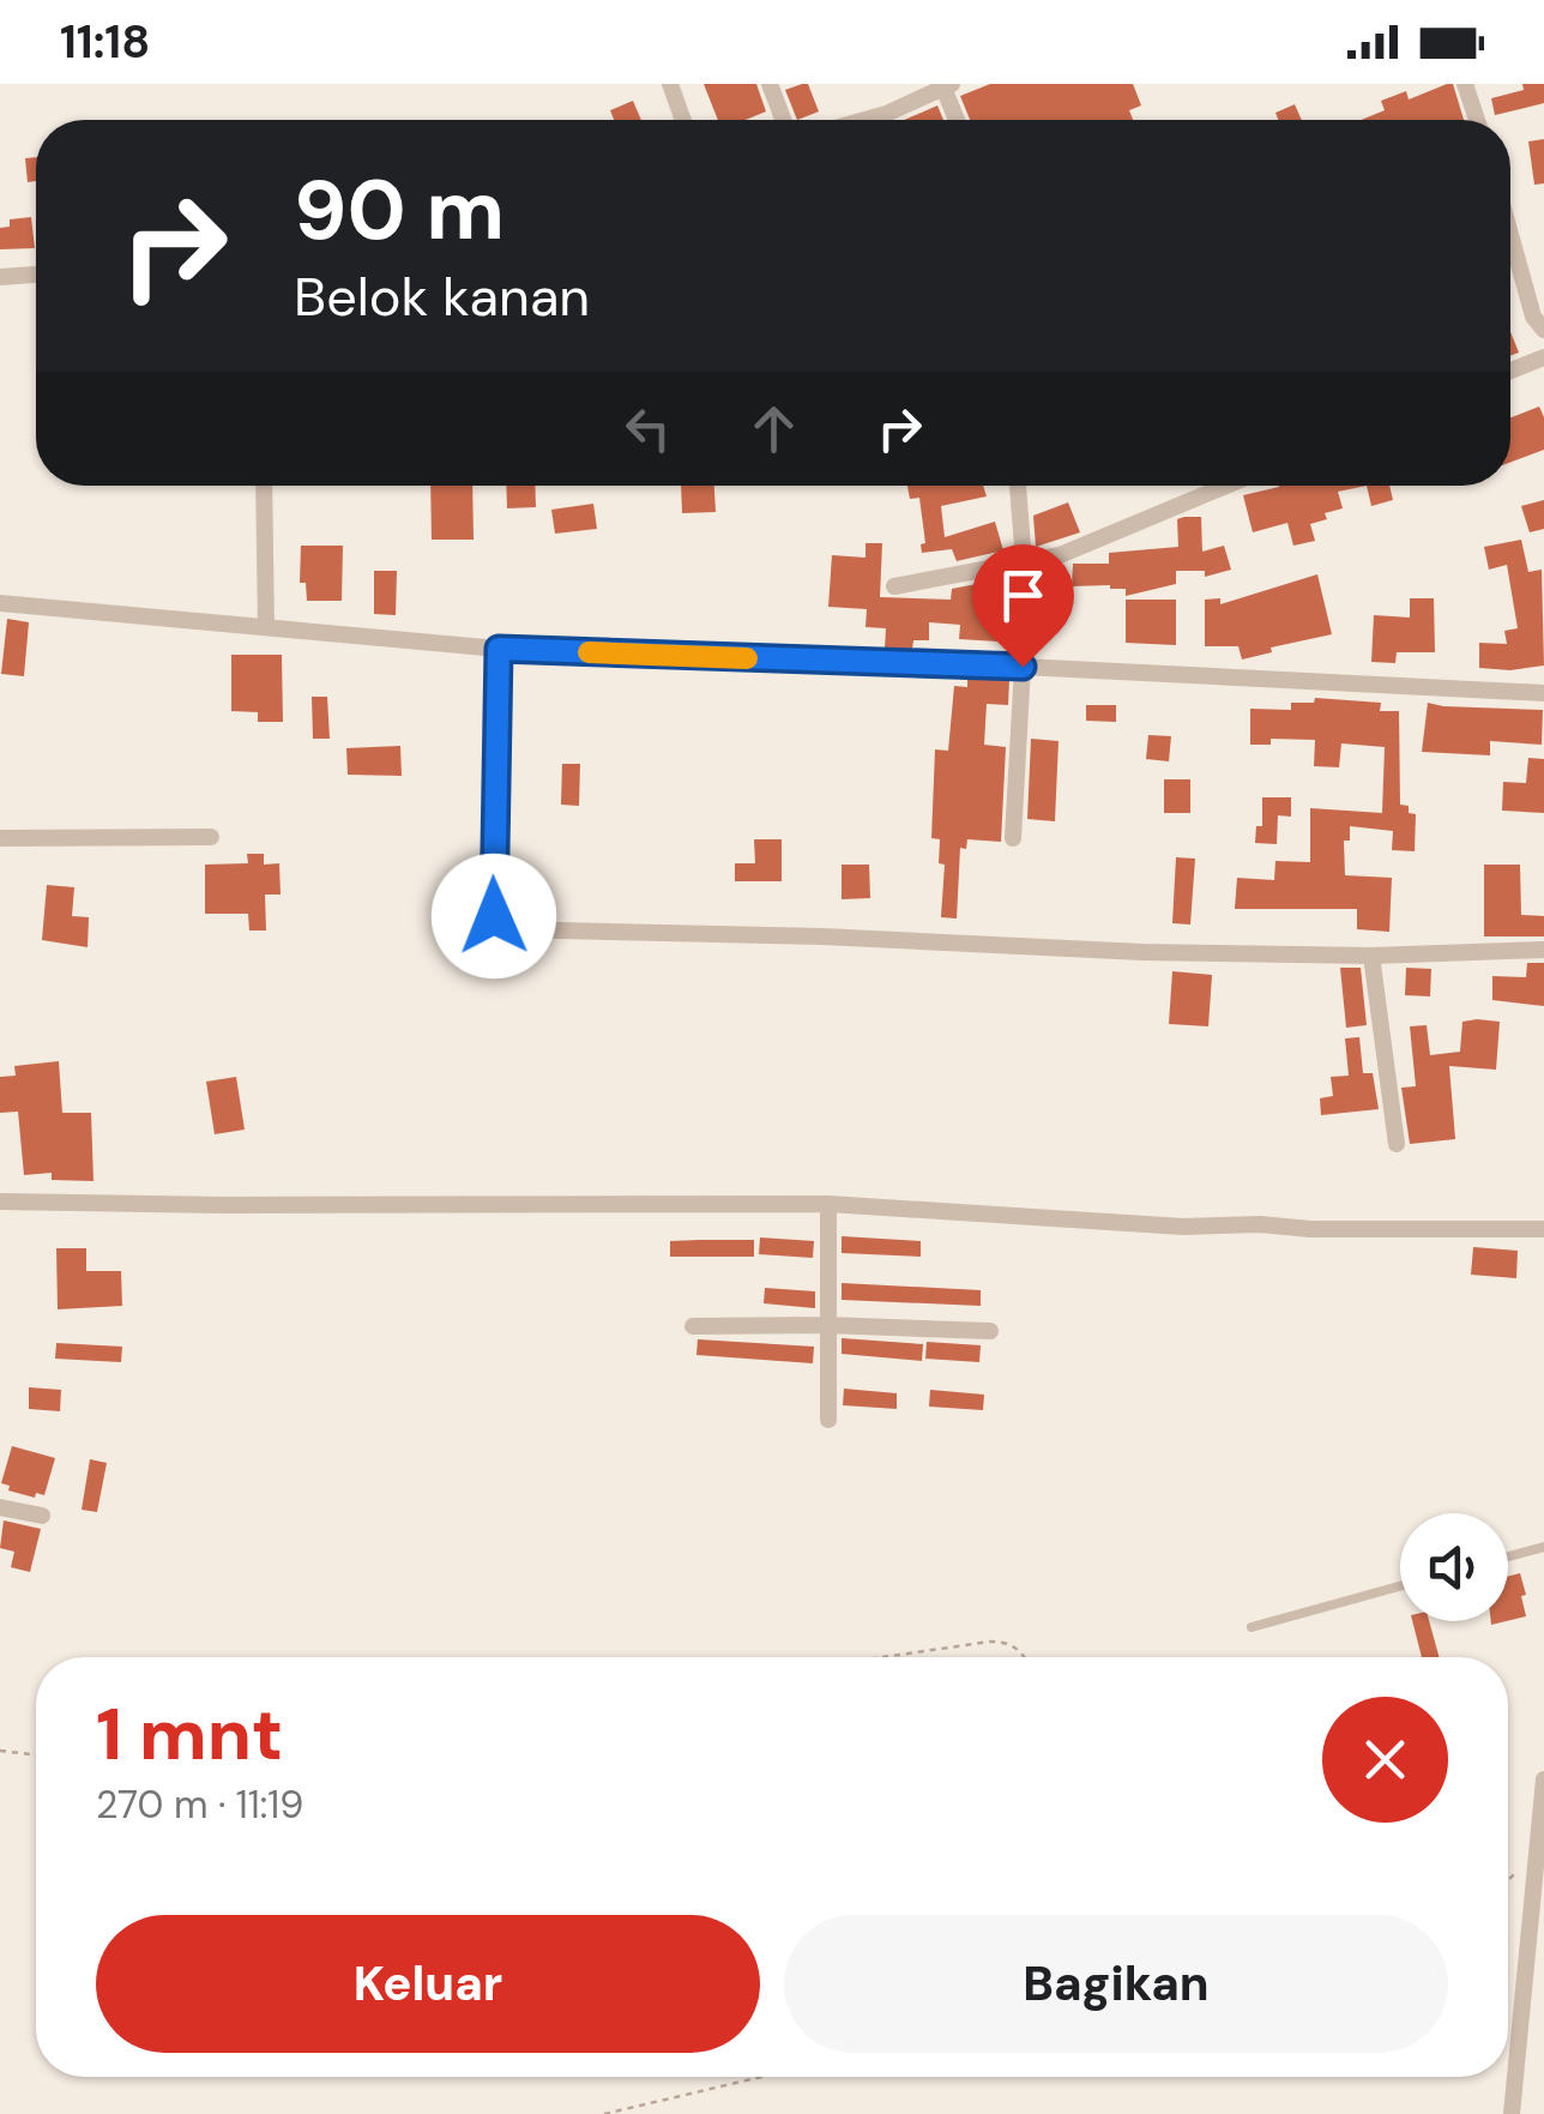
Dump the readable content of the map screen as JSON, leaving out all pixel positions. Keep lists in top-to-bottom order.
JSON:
{
  "page": {
    "status": "11:18",
    "turn": ["90 m", "Belok kanan"],
    "heading": ["1 mnt", "270 m · 11:19"],
    "buttons": ["Keluar", "Bagikan"]
  }
}
